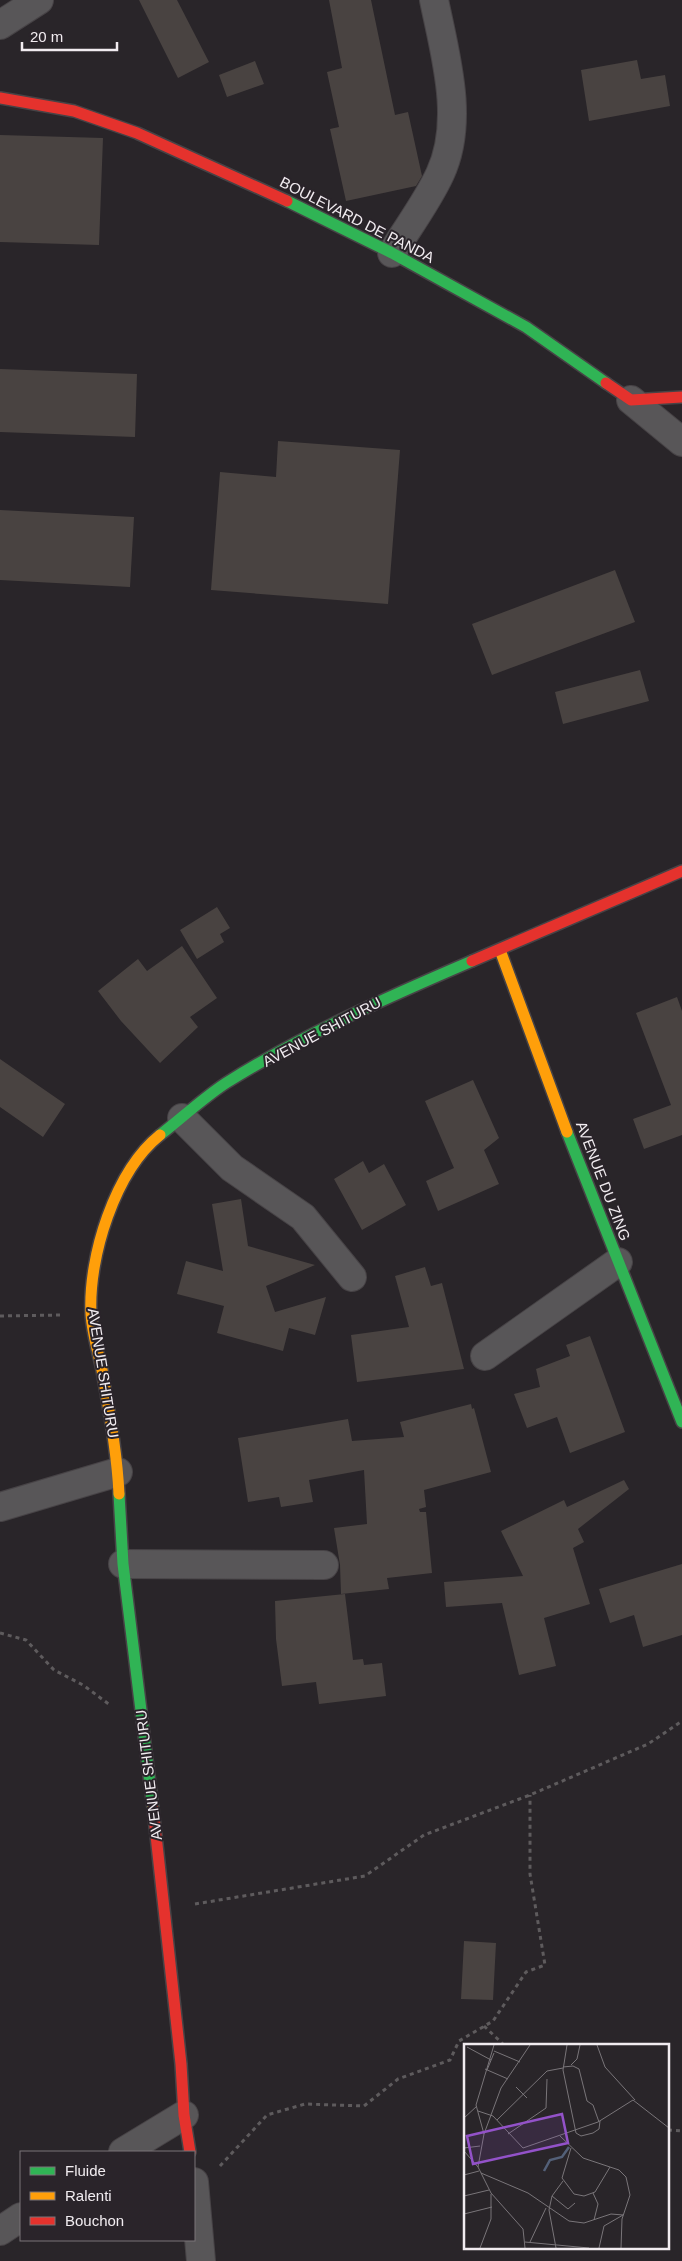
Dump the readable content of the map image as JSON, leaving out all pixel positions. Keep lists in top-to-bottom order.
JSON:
{
  "streets": {
    "street": ["BOULEVARD DE PANDA", "AVENUE SHITURU", "AVENUE DU ZING"]
  },
  "crossings": [
    ["AVENUE SHITURU", "AVENUE DU ZING"]
  ],
  "legend": ["Fluide", "Ralenti", "Bouchon"],
  "scale_bar": "20 m"
}
